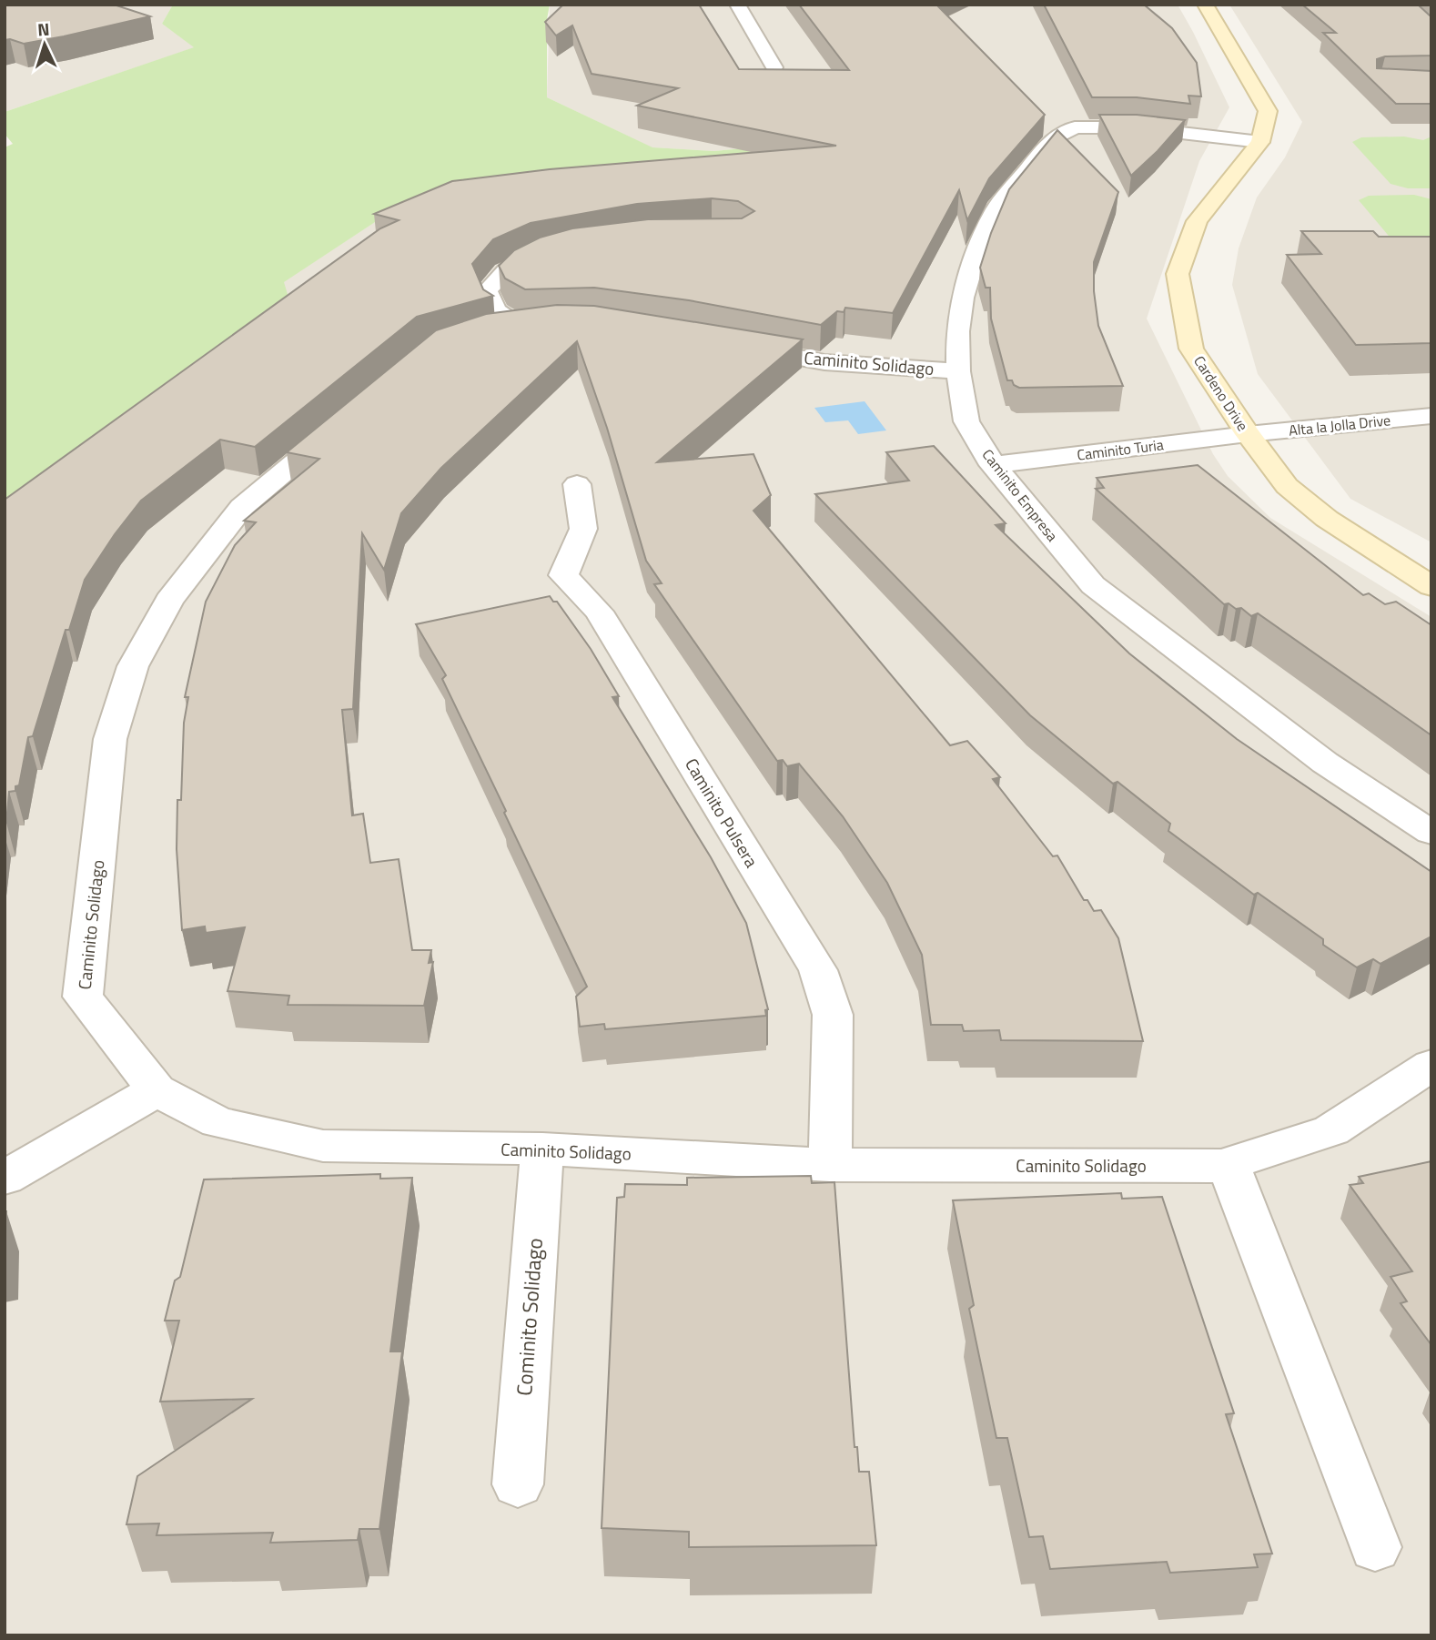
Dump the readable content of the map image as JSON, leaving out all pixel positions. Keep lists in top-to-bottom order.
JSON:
{
  "streets": {
    "street": [
      "Caminito Solidago",
      "Cardeno Drive",
      "Alta la Jolla Drive",
      "Caminito Turia",
      "Caminito Empresa",
      "Caminito Pulsera",
      "Cominito Solidago"
    ]
  },
  "crossings": [
    ["Caminito Solidago", "Caminito Empresa"],
    ["Caminito Solidago", "Caminito Pulsera"],
    ["Caminito Solidago", "Cominito Solidago"],
    ["Cardeno Drive", "Alta la Jolla Drive"],
    ["Cardeno Drive", "Caminito Turia"],
    ["Cardeno Drive", "Caminito Empresa"],
    ["Alta la Jolla Drive", "Caminito Turia"],
    ["Caminito Turia", "Caminito Empresa"]
  ],
  "north": "top"
}
